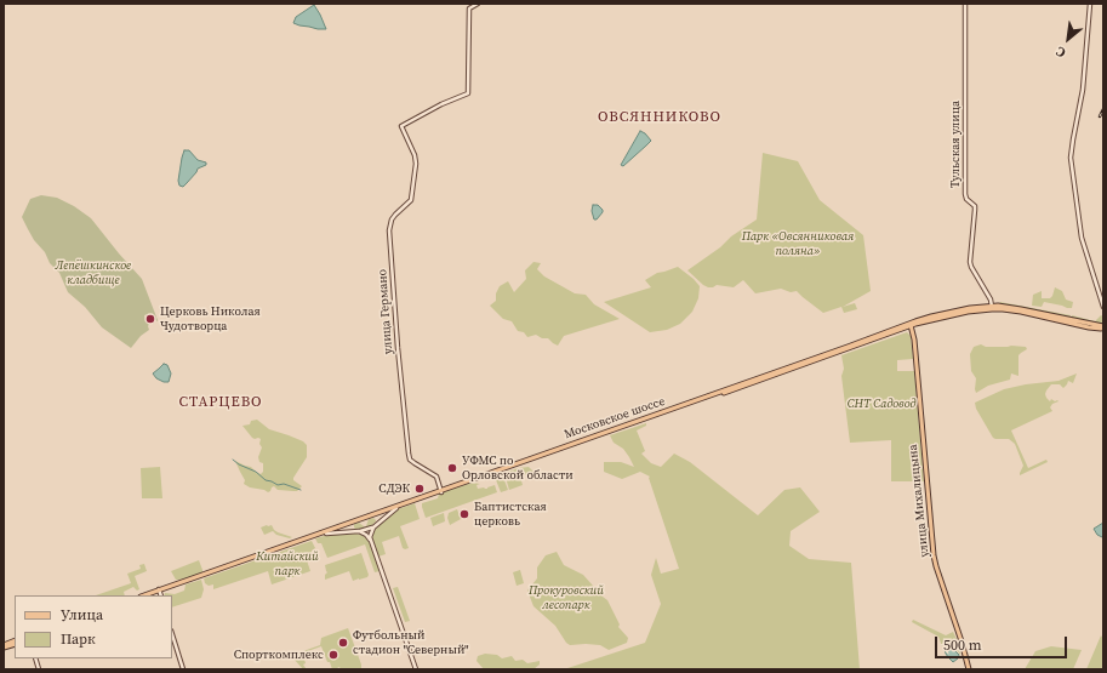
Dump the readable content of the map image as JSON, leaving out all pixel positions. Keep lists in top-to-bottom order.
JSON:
{
  "streets": {
    "main road": [
      "Тульская улица",
      "улица Германо",
      "Московское шоссе",
      "улица Михалицына"
    ]
  },
  "crossings": [
    ["Тульская улица", "Московское шоссе"],
    ["улица Германо", "Московское шоссе"],
    ["Московское шоссе", "улица Михалицына"]
  ],
  "districts": ["ОВСЯННИКОВО", "СТАРЦЕВО"],
  "parks": [
    "Парк «Овсянниковая поляна»",
    "Лепёшкинское кладбище",
    "СНТ Садовод",
    "Китайский парк",
    "Прокуровский лесопарк"
  ],
  "places": [
    "Церковь Николая Чудотворца",
    "УФМС по Орловской области",
    "СДЭК",
    "Баптистская церковь",
    "Футбольный стадион \"Северный\"",
    "Спорткомплекс"
  ],
  "legend": ["Улица", "Парк"],
  "scale_bar": "500 m",
  "north": "bottom left"
}
